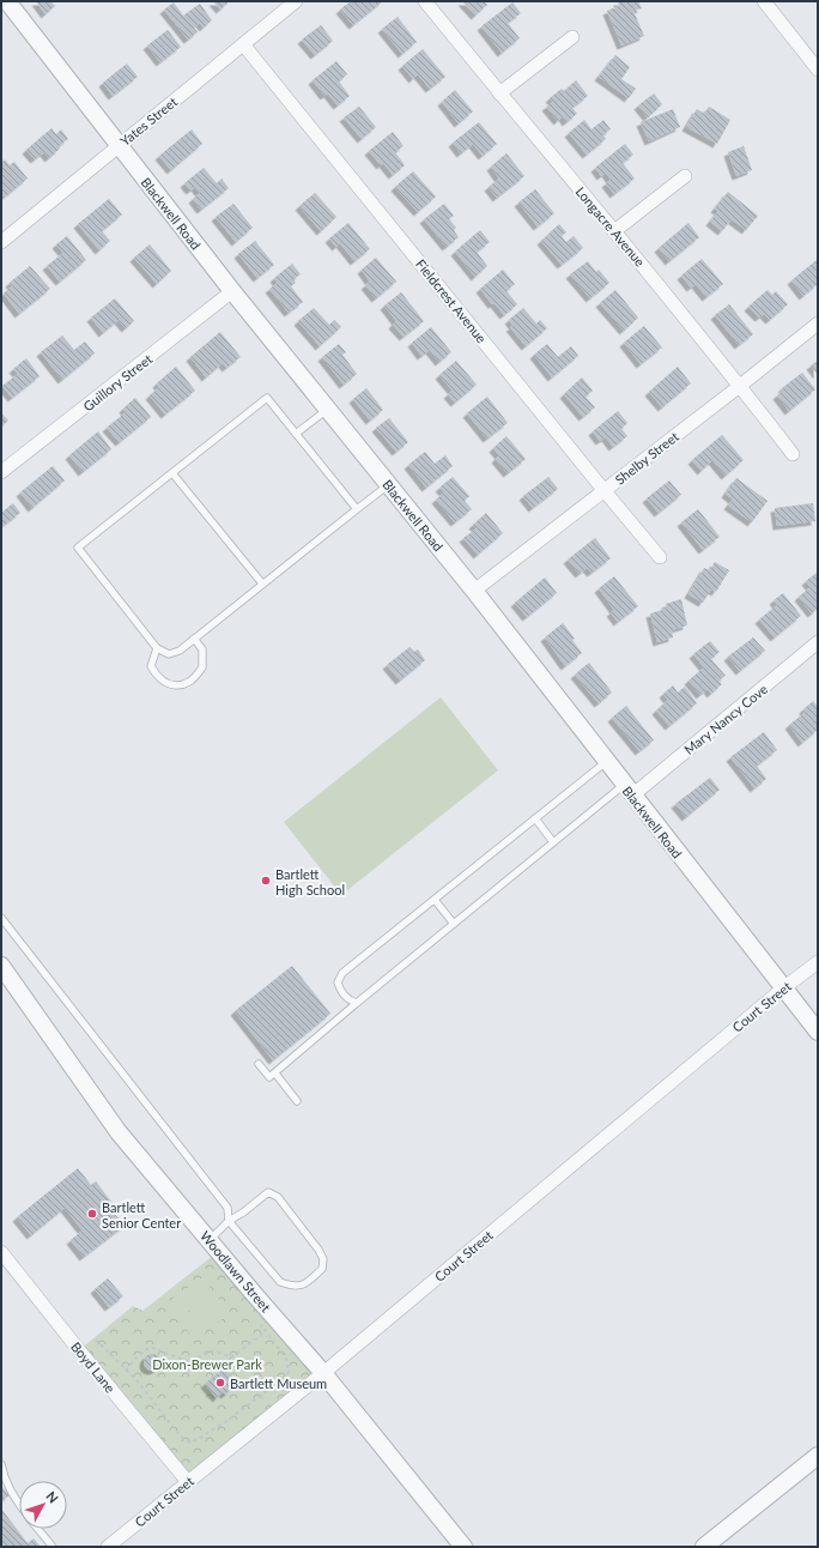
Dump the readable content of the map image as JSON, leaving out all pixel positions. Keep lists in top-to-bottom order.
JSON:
{
  "streets": {
    "street": [
      "Yates Street",
      "Blackwell Road",
      "Longacre Avenue",
      "Fieldcrest Avenue",
      "Guillory Street",
      "Shelby Street",
      "Mary Nancy Cove",
      "Court Street",
      "Woodlawn Street",
      "Boyd Lane"
    ]
  },
  "crossings": [
    ["Yates Street", "Blackwell Road"],
    ["Yates Street", "Fieldcrest Avenue"],
    ["Blackwell Road", "Guillory Street"],
    ["Blackwell Road", "Shelby Street"],
    ["Blackwell Road", "Mary Nancy Cove"],
    ["Blackwell Road", "Court Street"],
    ["Longacre Avenue", "Shelby Street"],
    ["Fieldcrest Avenue", "Shelby Street"],
    ["Court Street", "Woodlawn Street"],
    ["Court Street", "Boyd Lane"]
  ],
  "parks": ["Dixon-Brewer Park"],
  "places": ["Bartlett High School", "Bartlett Senior Center", "Bartlett Museum"],
  "north": "top right"
}
